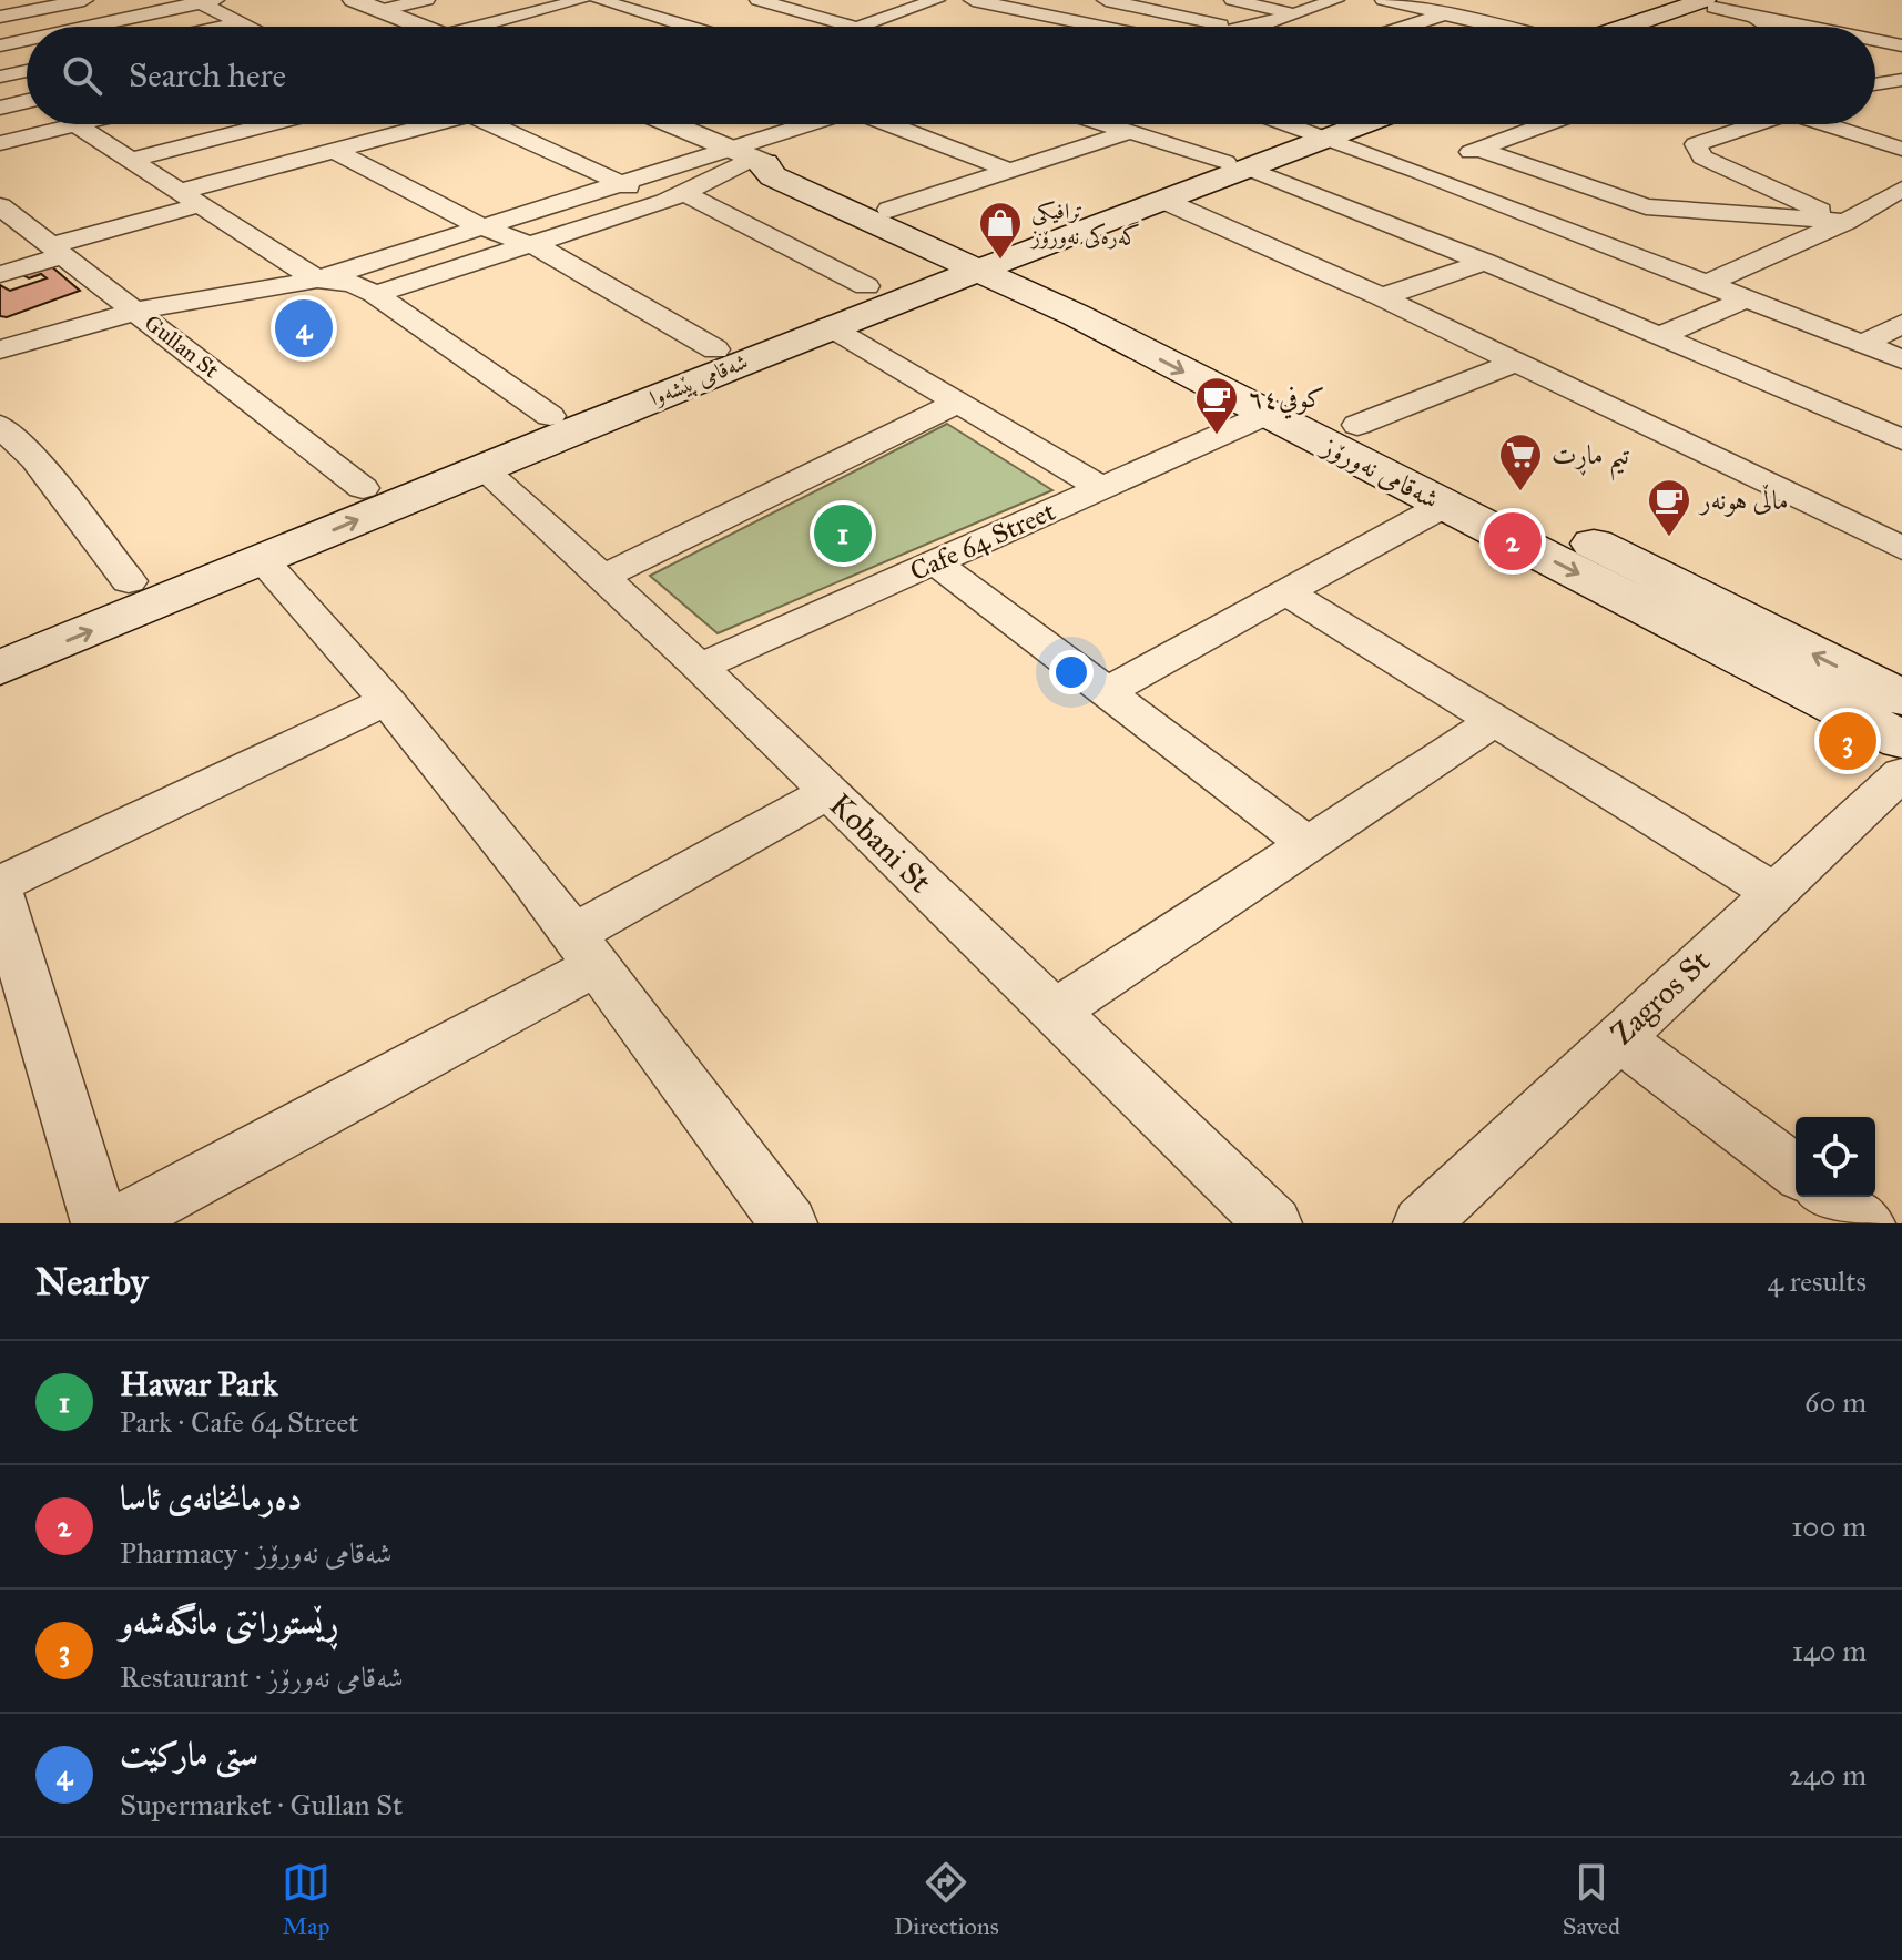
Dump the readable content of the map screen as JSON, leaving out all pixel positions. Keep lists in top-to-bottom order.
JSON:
{
  "streets": {
    "main road": ["شەقامی پێشەوا", "شەقامی نەورۆز"],
    "street": [
      "Gullan St",
      "Cafe 64 Street",
      "Kobani St",
      "Zagros St"
    ]
  },
  "crossings": [
    ["Gullan St", "شەقامی پێشەوا"],
    ["شەقامی پێشەوا", "شەقامی نەورۆز"],
    ["شەقامی پێشەوا", "Kobani St"],
    ["شەقامی نەورۆز", "Cafe 64 Street"],
    ["Cafe 64 Street", "Kobani St"]
  ],
  "places": {
    "shop": ["ترافیکی گەرەکی نەورۆز"],
    "cafe": ["كوفي٦٤", "ماڵی هونەر"],
    "supermarket": ["تیم ماڕت"]
  },
  "page": {
    "search": "Search here",
    "pins": [
      "4",
      "1",
      "2",
      "3"
    ],
    "heading": ["Nearby", "4 results"],
    "list": [
      {
        "mark": "1",
        "name": "Hawar Park",
        "note": "Park · Cafe 64 Street",
        "value": "60 m"
      },
      {
        "mark": "2",
        "name": "دەرمانخانەی ئاسا",
        "note": "Pharmacy · شەقامی نەورۆز",
        "value": "100 m"
      },
      {
        "mark": "3",
        "name": "ڕێستورانتی مانگەشەو",
        "note": "Restaurant · شەقامی نەورۆز",
        "value": "140 m"
      },
      {
        "mark": "4",
        "name": "ستی مارکێت",
        "note": "Supermarket · Gullan St",
        "value": "240 m"
      }
    ],
    "nav": ["Map", "Directions", "Saved"]
  }
}
